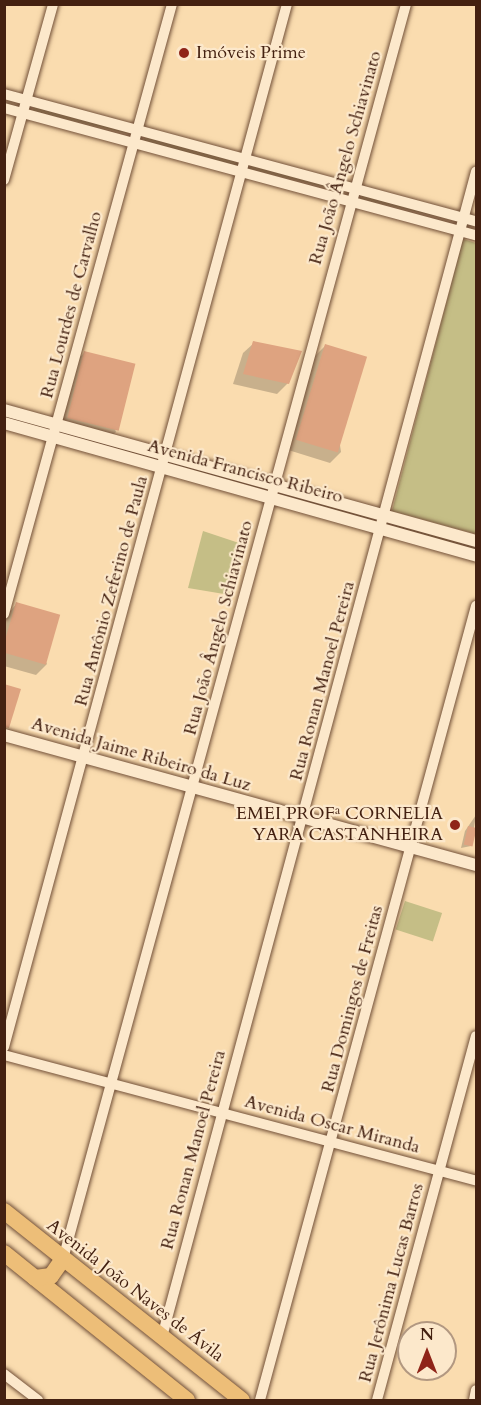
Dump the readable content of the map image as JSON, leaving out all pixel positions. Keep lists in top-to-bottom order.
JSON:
{
  "streets": {
    "main road": ["Avenida João Naves de Ávila"],
    "street": [
      "Rua João Ângelo Schiavinato",
      "Rua Lourdes de Carvalho",
      "Avenida Francisco Ribeiro",
      "Rua Antônio Zeferino de Paula",
      "Rua Ronan Manoel Pereira",
      "Avenida Jaime Ribeiro da Luz",
      "Rua Domingos de Freitas",
      "Avenida Oscar Miranda",
      "Rua Jerônima Lucas Barros"
    ]
  },
  "crossings": [
    ["Rua João Ângelo Schiavinato", "Avenida Francisco Ribeiro"],
    ["Rua João Ângelo Schiavinato", "Avenida Jaime Ribeiro da Luz"],
    ["Rua João Ângelo Schiavinato", "Avenida Oscar Miranda"],
    ["Rua João Ângelo Schiavinato", "Avenida João Naves de Ávila"],
    ["Rua Lourdes de Carvalho", "Avenida Francisco Ribeiro"],
    ["Avenida Francisco Ribeiro", "Rua Antônio Zeferino de Paula"],
    ["Avenida Francisco Ribeiro", "Rua Ronan Manoel Pereira"],
    ["Rua Antônio Zeferino de Paula", "Avenida Jaime Ribeiro da Luz"],
    ["Rua Ronan Manoel Pereira", "Avenida Jaime Ribeiro da Luz"],
    ["Rua Ronan Manoel Pereira", "Avenida Oscar Miranda"],
    ["Rua Ronan Manoel Pereira", "Avenida João Naves de Ávila"],
    ["Avenida Jaime Ribeiro da Luz", "Rua Domingos de Freitas"],
    ["Rua Domingos de Freitas", "Avenida Oscar Miranda"],
    ["Avenida Oscar Miranda", "Rua Jerônima Lucas Barros"]
  ],
  "places": ["Imóveis Prime", "EMEI PROFª CORNELIA YARA CASTANHEIRA"],
  "north": "top"
}
